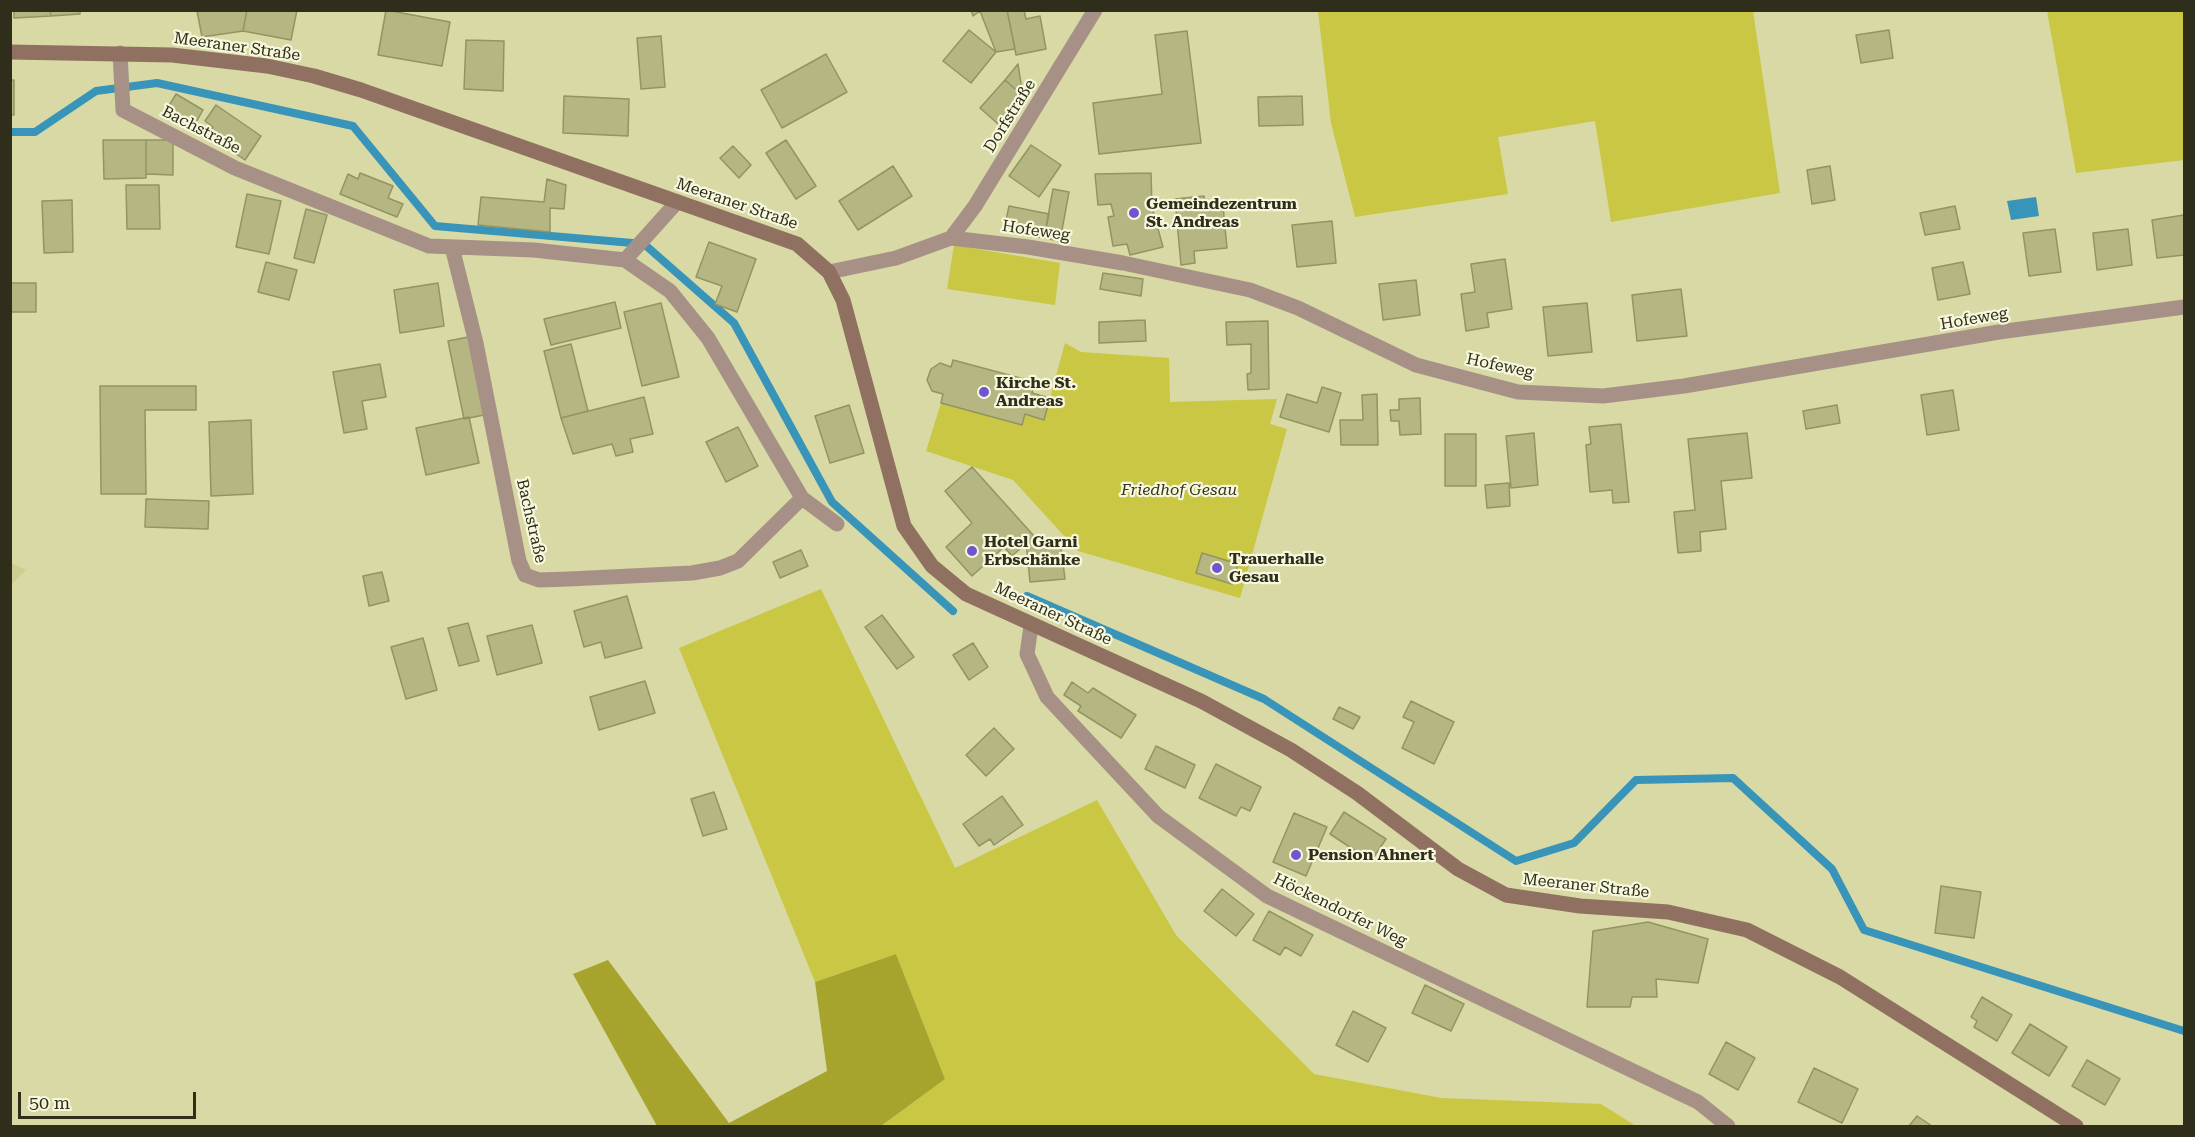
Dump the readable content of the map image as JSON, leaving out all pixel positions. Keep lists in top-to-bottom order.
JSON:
{
  "streets": {
    "street": [
      "Meeraner Straße",
      "Dorfstraße",
      "Bachstraße",
      "Hofeweg",
      "Höckendorfer Weg"
    ]
  },
  "crossings": [
    ["Meeraner Straße", "Bachstraße"],
    ["Meeraner Straße", "Hofeweg"],
    ["Meeraner Straße", "Höckendorfer Weg"],
    ["Dorfstraße", "Hofeweg"]
  ],
  "parks": ["Friedhof Gesau"],
  "places": [
    "Gemeindezentrum St. Andreas",
    "Kirche St. Andreas",
    "Hotel Garni Erbschänke",
    "Trauerhalle Gesau",
    "Pension Ahnert"
  ],
  "scale_bar": "50 m"
}
